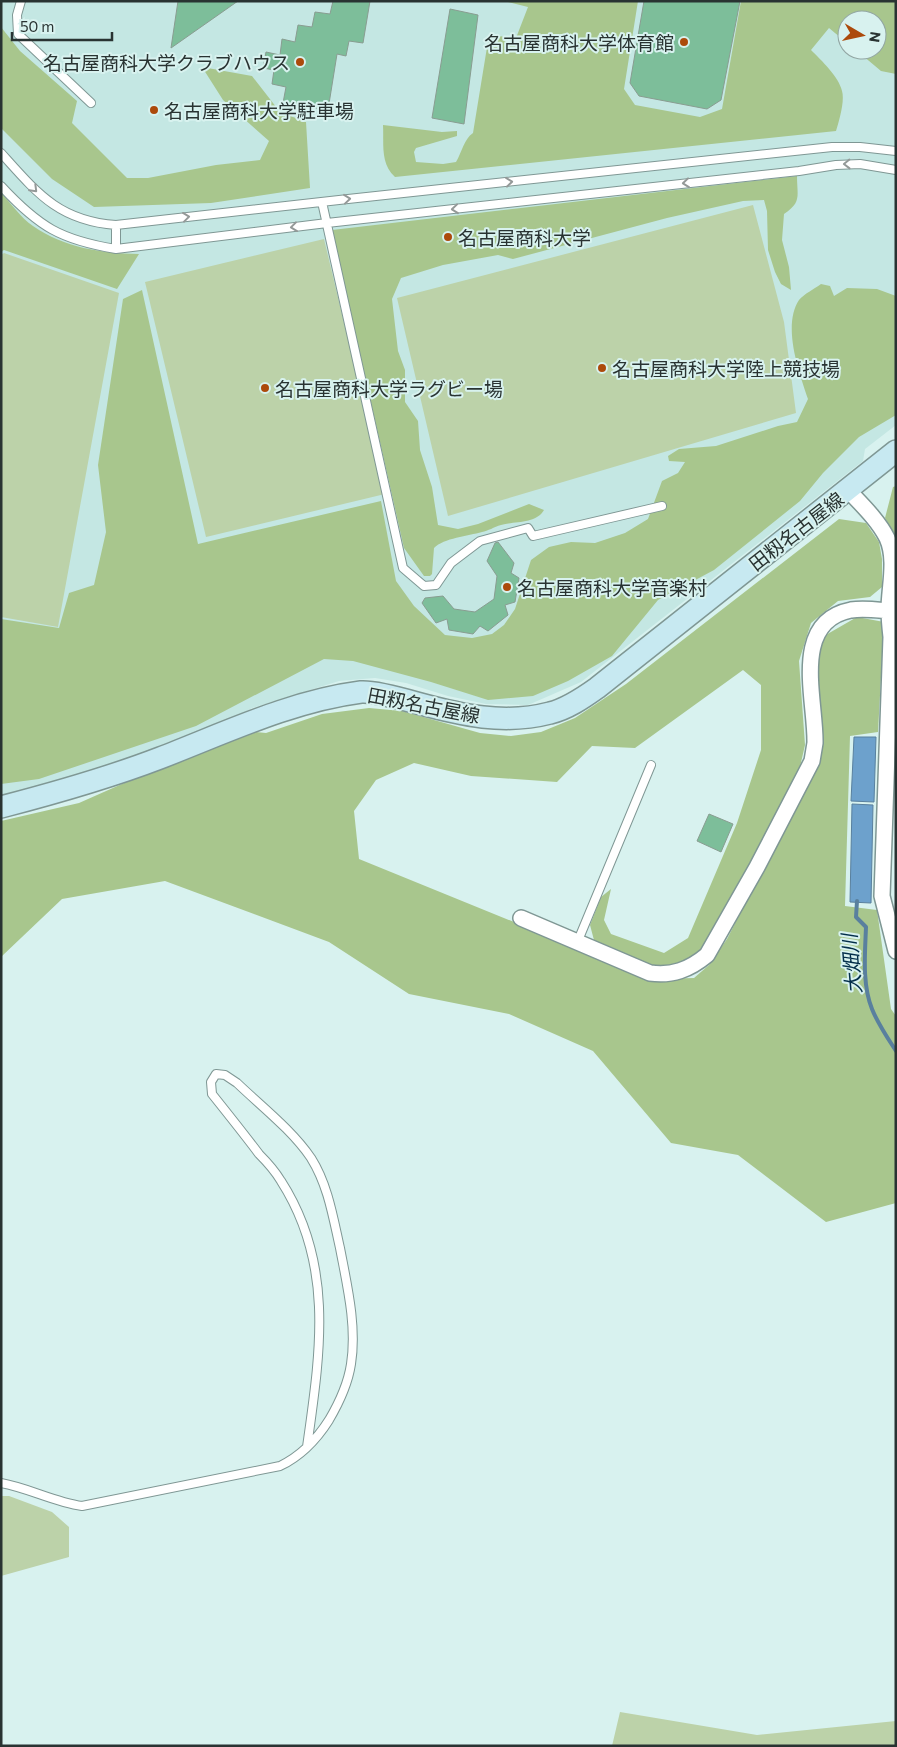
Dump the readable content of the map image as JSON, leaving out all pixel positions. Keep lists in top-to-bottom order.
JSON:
{
  "streets": {
    "main road": ["田籾名古屋線"]
  },
  "water": ["大畑川"],
  "places": [
    "名古屋商科大学体育館",
    "名古屋商科大学クラブハウス",
    "名古屋商科大学駐車場",
    "名古屋商科大学",
    "名古屋商科大学陸上競技場",
    "名古屋商科大学ラグビー場",
    "名古屋商科大学音楽村"
  ],
  "scale_bar": "50 m",
  "north": "right"
}
